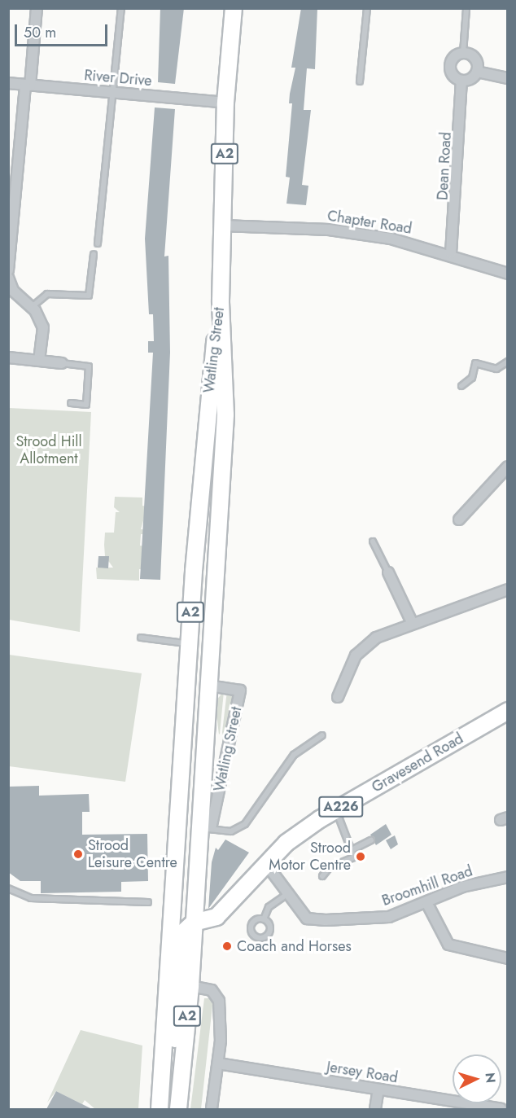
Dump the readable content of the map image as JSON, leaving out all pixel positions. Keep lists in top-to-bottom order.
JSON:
{
  "streets": {
    "main road": [
      "A2",
      "Watling Street",
      "Gravesend Road",
      "A226"
    ],
    "street": [
      "River Drive",
      "Dean Road",
      "Chapter Road",
      "Broomhill Road",
      "Jersey Road"
    ]
  },
  "crossings": [
    ["River Drive", "A2"],
    ["A2", "Chapter Road"],
    ["A2", "Watling Street"],
    ["A2", "Gravesend Road"],
    ["Dean Road", "Chapter Road"],
    ["Watling Street", "Gravesend Road"],
    ["Gravesend Road", "Broomhill Road"]
  ],
  "parks": ["Strood Hill Allotment"],
  "places": ["Strood Leisure Centre", "Strood Motor Centre", "Coach and Horses"],
  "scale_bar": "50 m",
  "north": "right"
}
